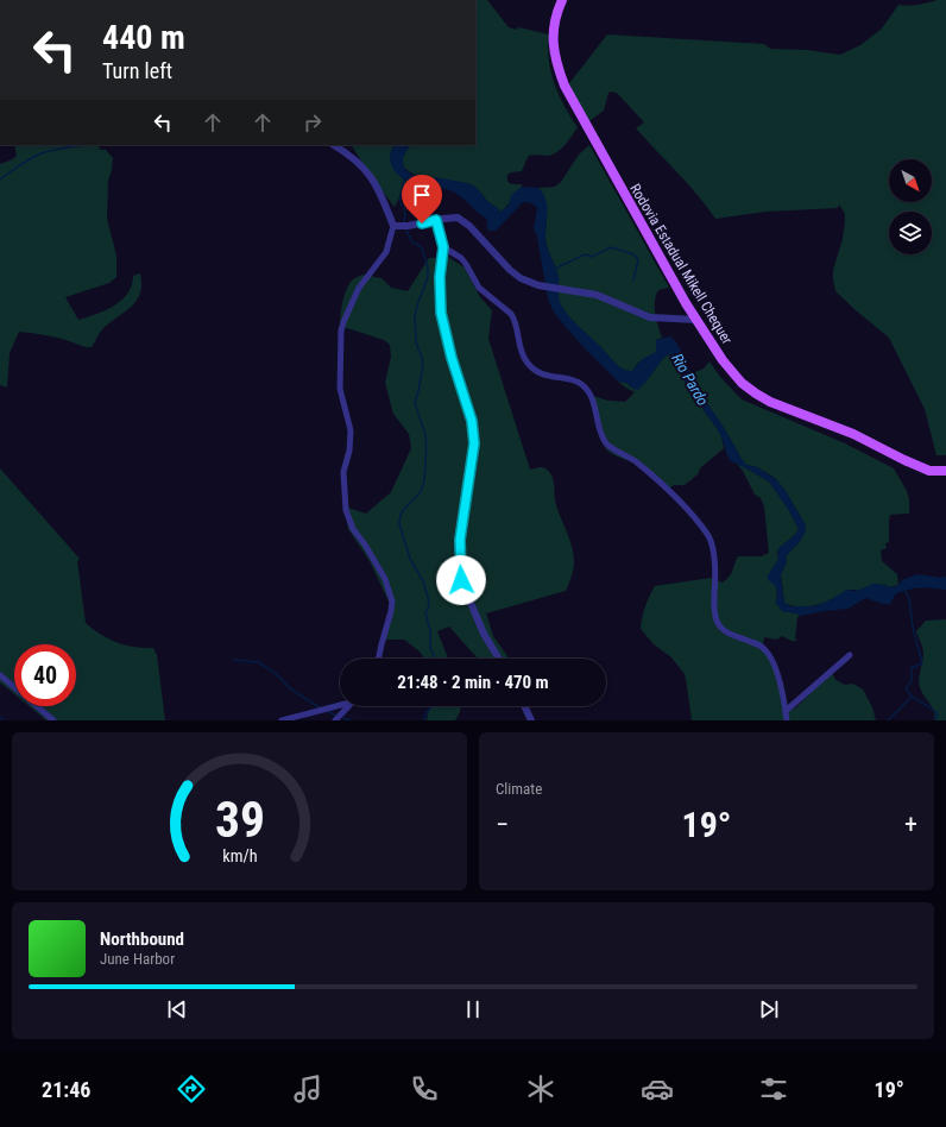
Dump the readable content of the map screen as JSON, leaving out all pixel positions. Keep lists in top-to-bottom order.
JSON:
{
  "streets": {
    "main road": ["Rodovia Estadual Mikell Chequer"]
  },
  "water": ["Rio Pardo"],
  "north": "bottom right",
  "page": {
    "turn": ["440 m", "Turn left"],
    "limit": "40",
    "trip": "21:48 · 2 min · 470 m",
    "tile": "Climate",
    "heat": ["−", "19°", "+"],
    "song": ["Northbound", "June Harbor"],
    "tabs": ["21:46", "19°"],
    "gauge": ["39", "km/h"]
  }
}
